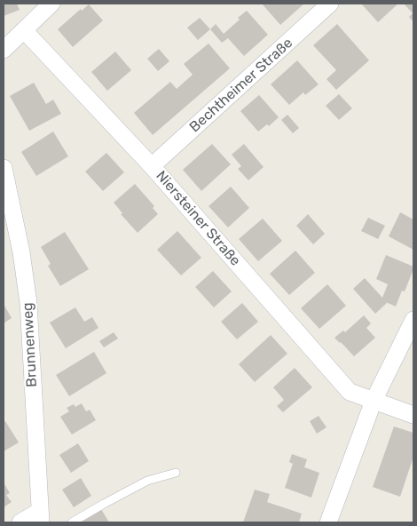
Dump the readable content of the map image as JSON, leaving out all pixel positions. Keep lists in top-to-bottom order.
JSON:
{
  "streets": {
    "street": ["Bechtheimer Straße", "Niersteiner Straße", "Brunnenweg"]
  },
  "crossings": [
    ["Bechtheimer Straße", "Niersteiner Straße"]
  ]
}
